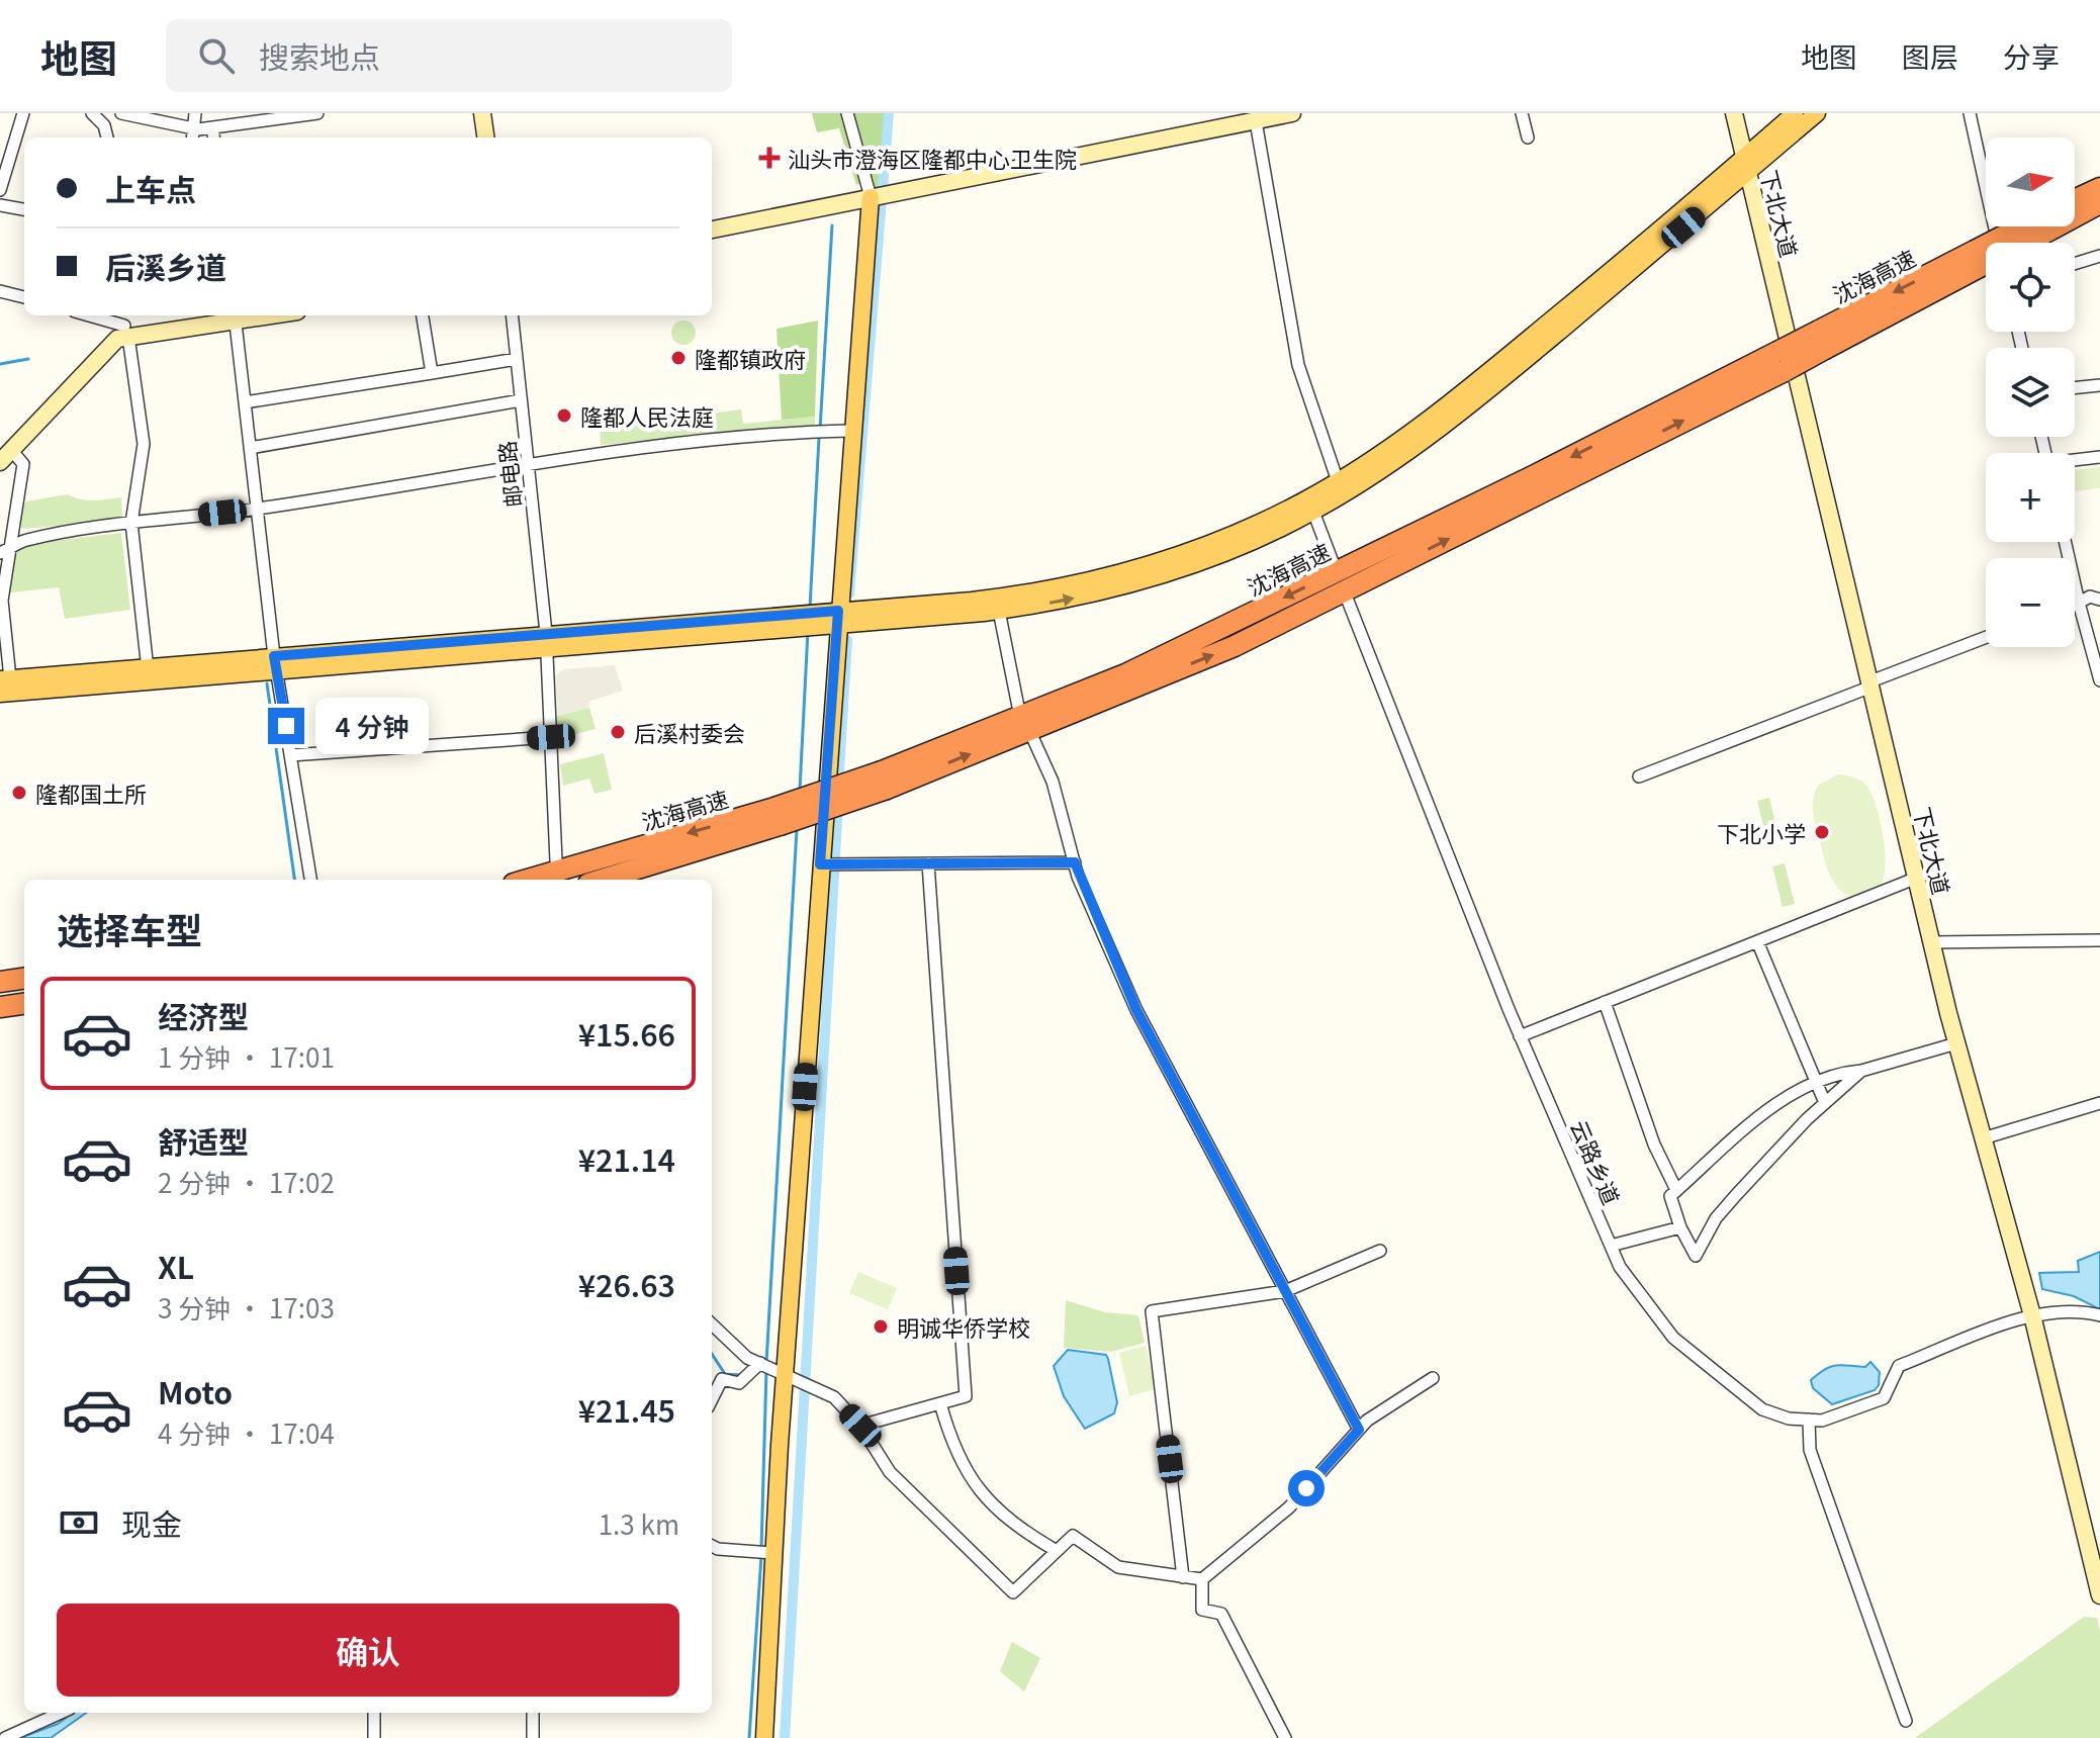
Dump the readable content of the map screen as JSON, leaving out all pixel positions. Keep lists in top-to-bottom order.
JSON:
{
  "streets": {
    "highway": ["沈海高速"],
    "street": ["下北大道", "邮电路", "云路乡道"]
  },
  "crossings": [
    ["下北大道", "云路乡道"]
  ],
  "places": {
    "health": ["汕头市澄海区隆都中心卫生院"],
    "other": [
      "隆都镇政府",
      "隆都人民法庭",
      "后溪村委会",
      "隆都国土所",
      "下北小学",
      "明诚华侨学校"
    ]
  },
  "north": "right",
  "page": {
    "header": "地图",
    "search": "搜索地点",
    "nav": ["地图", "图层", "分享"],
    "map_buttons": ["+", "−"],
    "banner": ["上车点", "后溪乡道"],
    "bubble": "4 分钟",
    "heading": "选择车型",
    "list": [
      {
        "name": "经济型",
        "note": "1 分钟 · 17:01",
        "value": "¥15.66"
      },
      {
        "name": "舒适型",
        "note": "2 分钟 · 17:02",
        "value": "¥21.14"
      },
      {
        "name": "XL",
        "note": "3 分钟 · 17:03",
        "value": "¥26.63"
      },
      {
        "name": "Moto",
        "note": "4 分钟 · 17:04",
        "value": "¥21.45"
      }
    ],
    "pay": ["现金", "1.3 km"],
    "buttons": "确认"
  }
}
